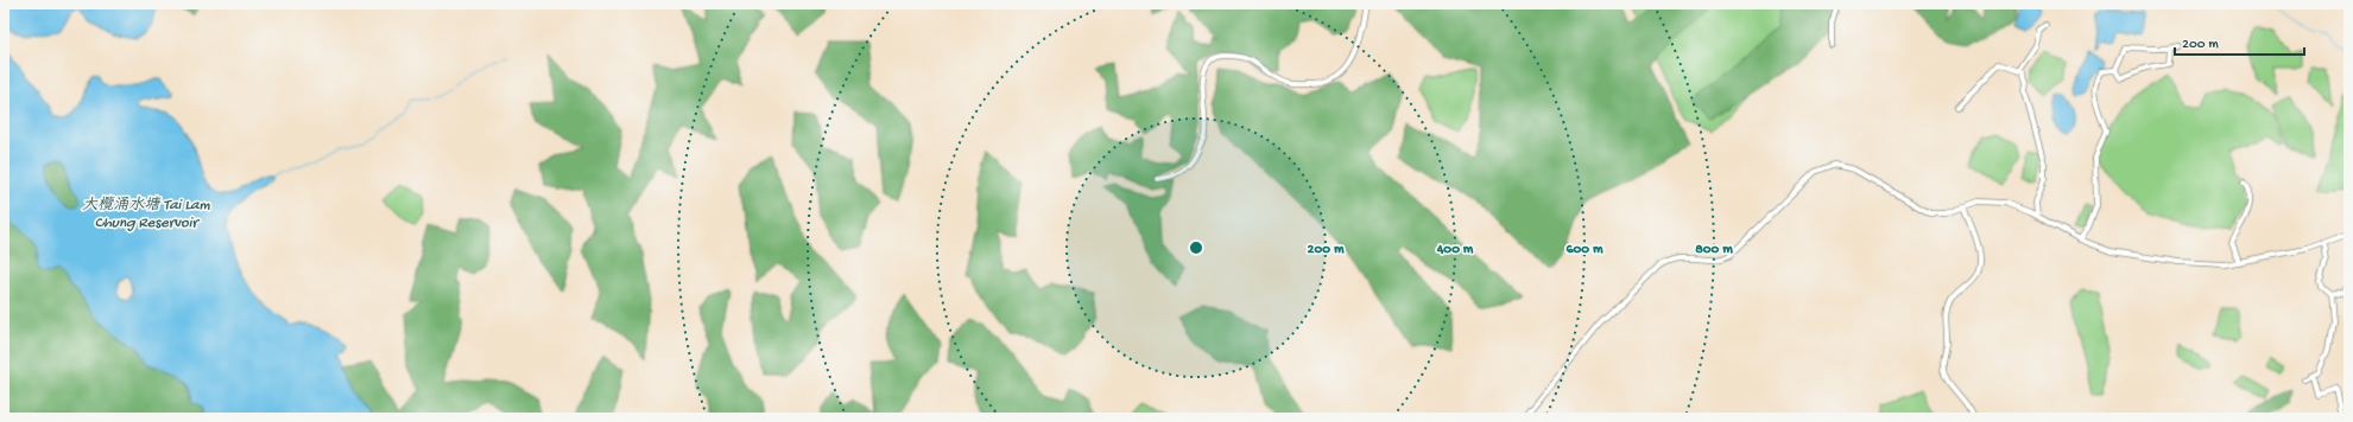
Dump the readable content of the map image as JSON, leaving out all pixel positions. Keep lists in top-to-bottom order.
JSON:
{
  "water": ["大欖涌水塘 Tai Lam Chung Reservoir"],
  "scale_bar": "200 m",
  "rings": [
    "200 m",
    "400 m",
    "600 m",
    "800 m"
  ]
}
